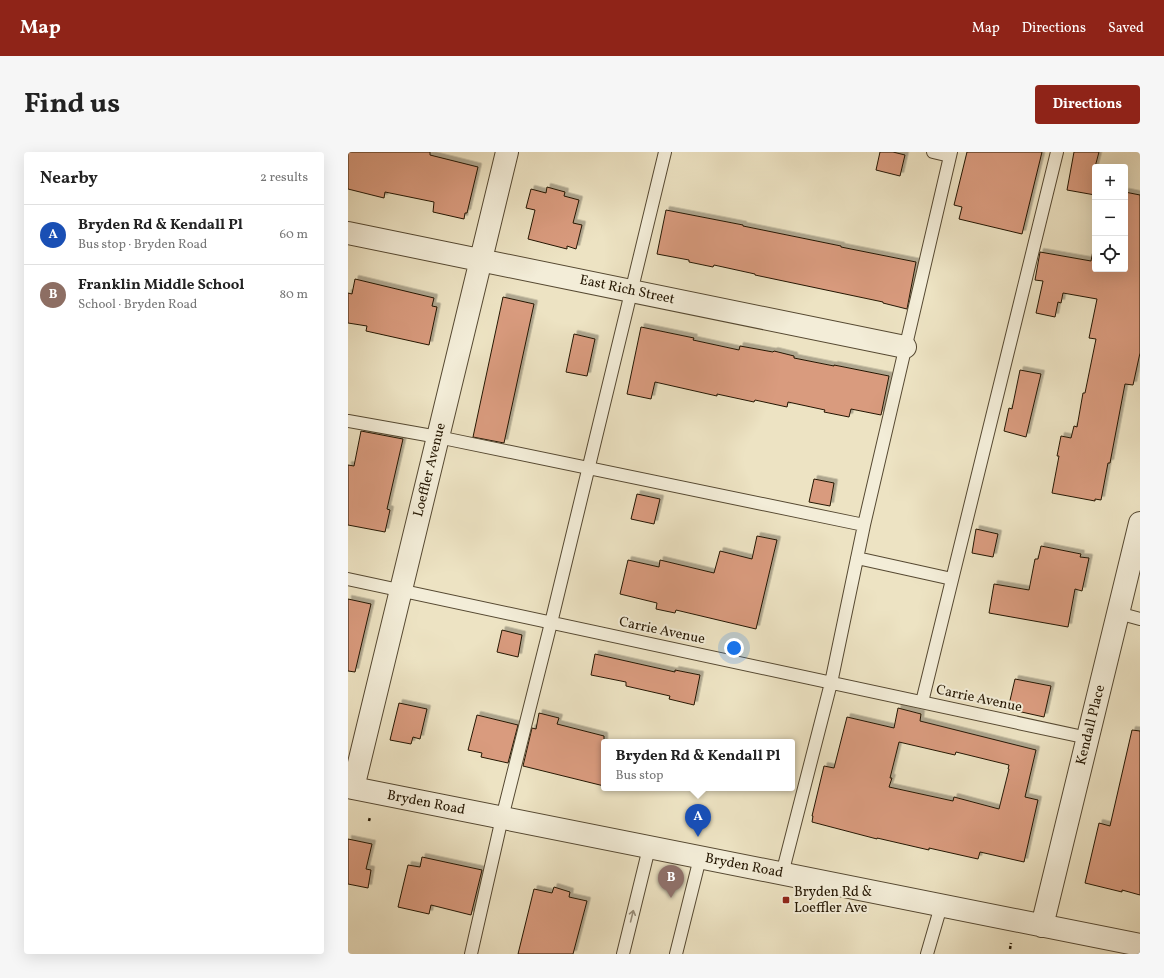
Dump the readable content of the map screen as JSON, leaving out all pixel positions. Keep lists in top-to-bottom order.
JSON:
{
  "streets": {
    "street": [
      "East Rich Street",
      "Loeffler Avenue",
      "Kendall Place",
      "Bryden Road"
    ],
    "lane": ["Carrie Avenue"]
  },
  "crossings": [
    ["East Rich Street", "Loeffler Avenue"],
    ["Loeffler Avenue", "Carrie Avenue"],
    ["Loeffler Avenue", "Bryden Road"],
    ["Carrie Avenue", "Kendall Place"],
    ["Kendall Place", "Bryden Road"]
  ],
  "places": {
    "transit": ["Bryden Rd & Loeffler Ave"]
  },
  "page": {
    "header": "Map",
    "nav": ["Map", "Directions", "Saved"],
    "title": "Find us",
    "buttons": "Directions",
    "heading": ["Nearby", "2 results"],
    "map_buttons": ["+", "−"],
    "list": [
      {
        "mark": "A",
        "name": "Bryden Rd & Kendall Pl",
        "note": "Bus stop · Bryden Road",
        "value": "60 m"
      },
      {
        "mark": "B",
        "name": "Franklin Middle School",
        "note": "School · Bryden Road",
        "value": "80 m"
      }
    ],
    "popup": ["Bryden Rd & Kendall Pl", "Bus stop"],
    "pins": ["A", "B"]
  }
}
